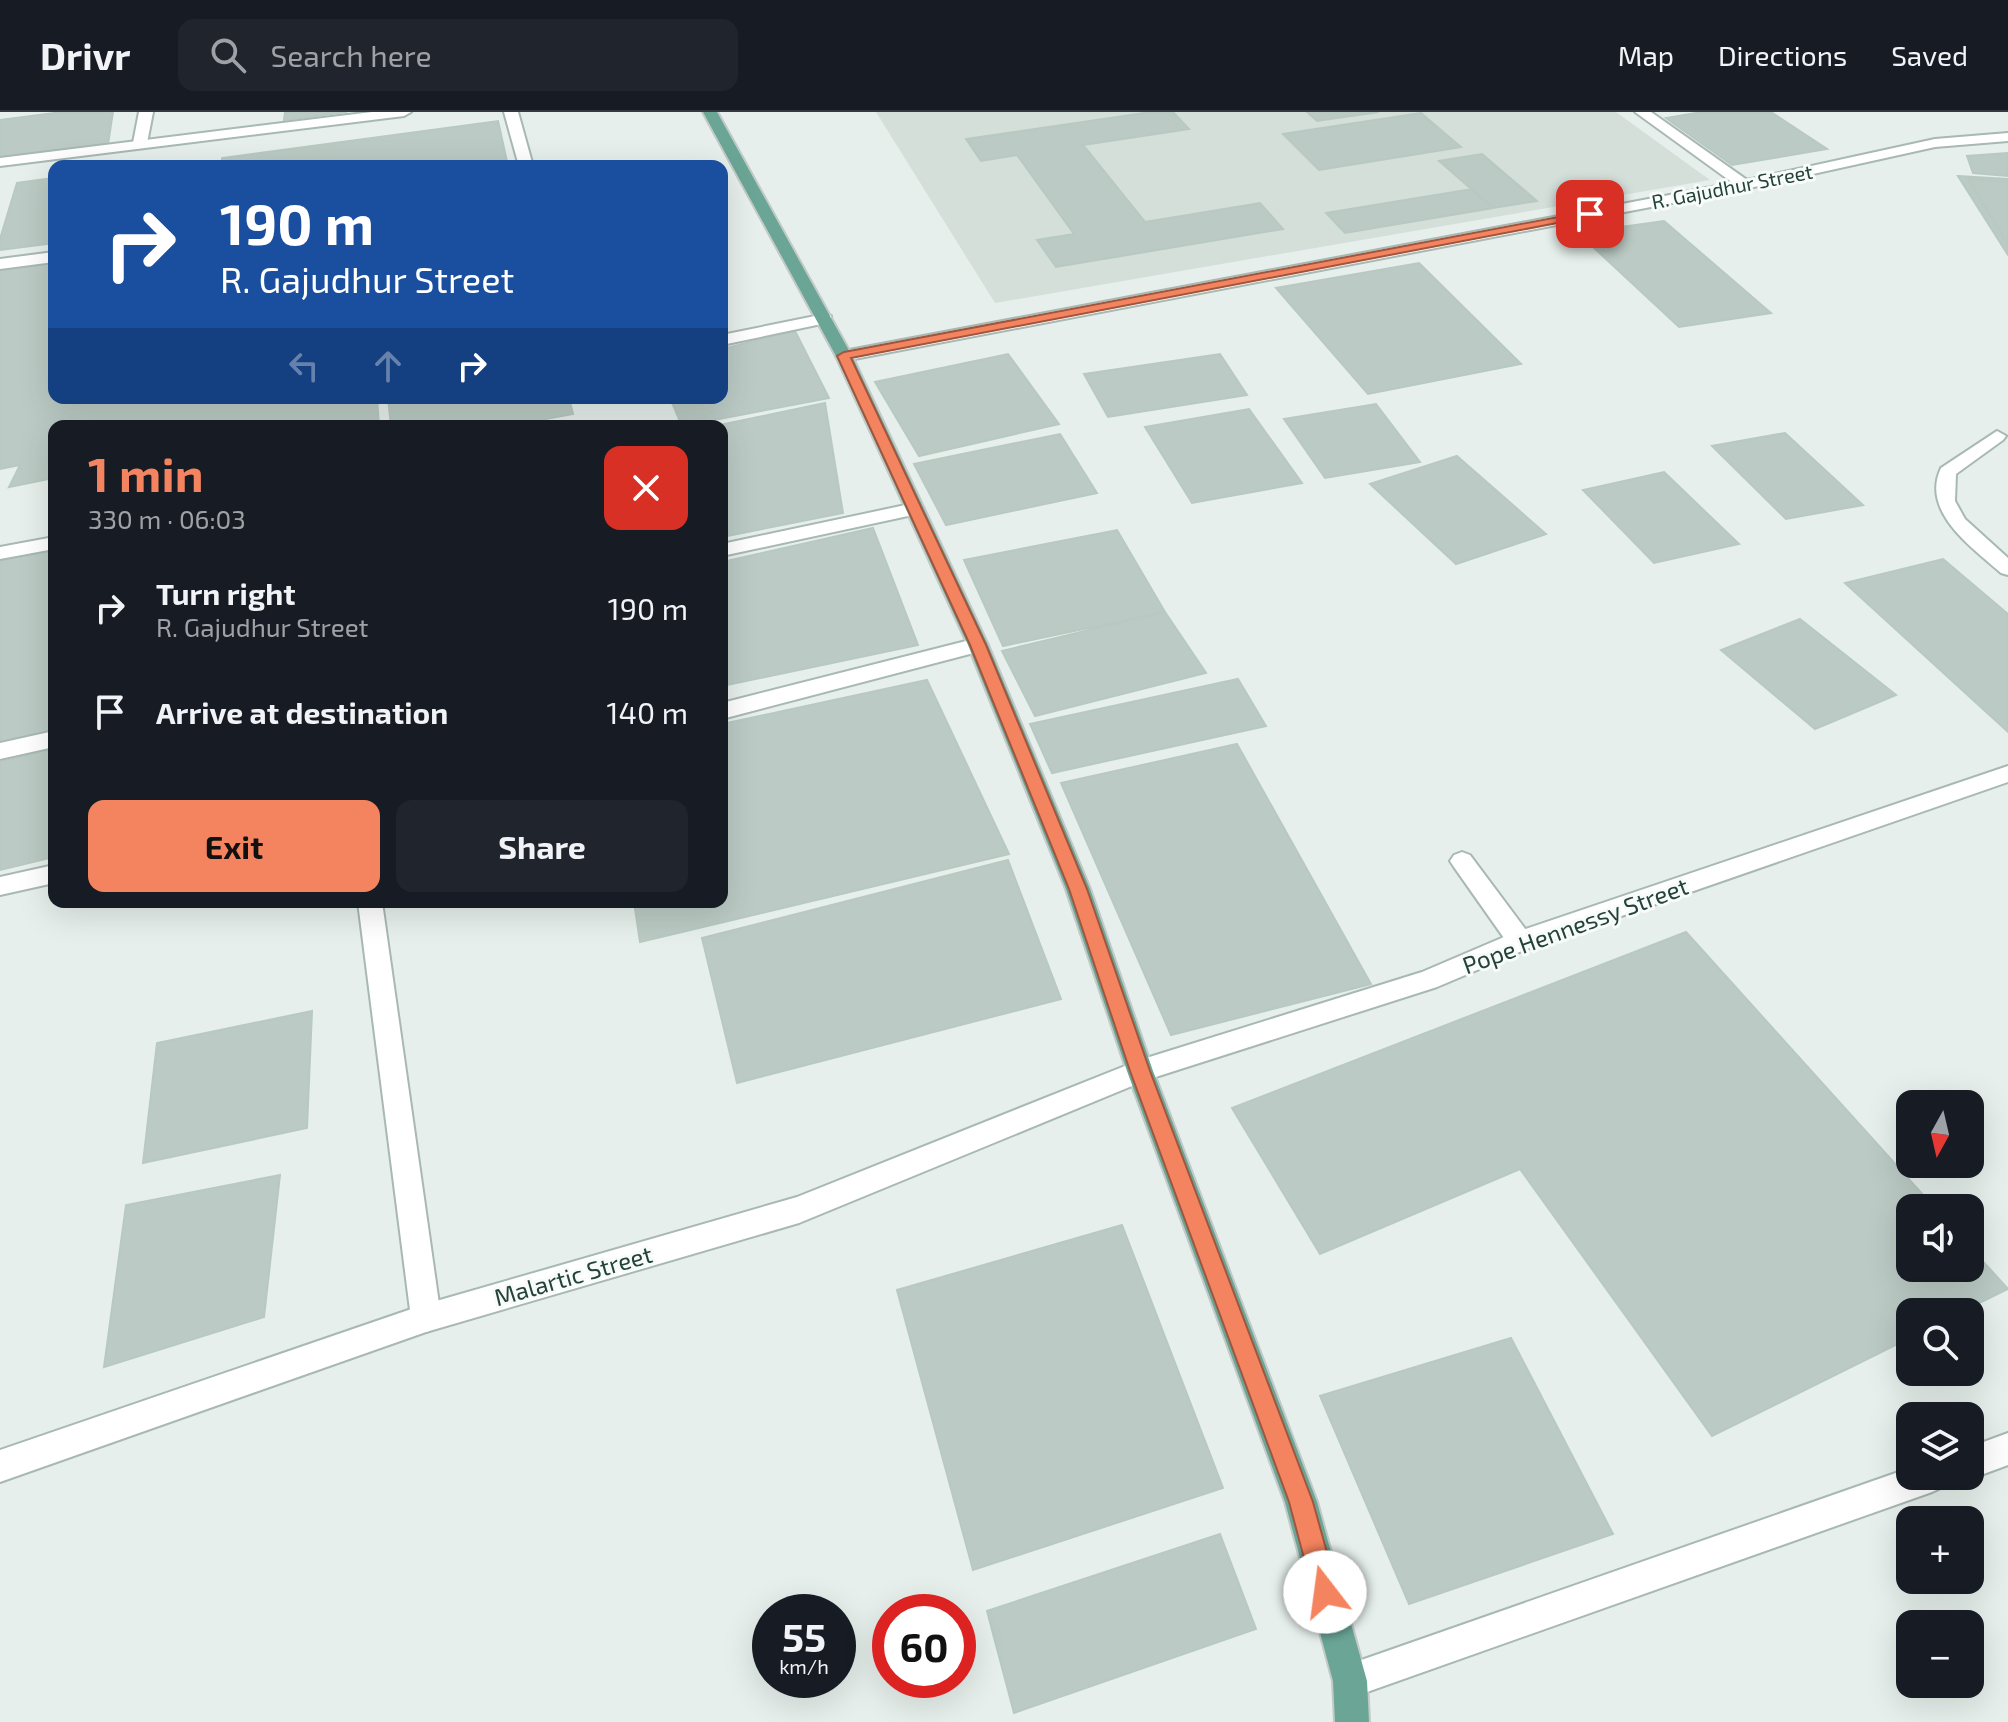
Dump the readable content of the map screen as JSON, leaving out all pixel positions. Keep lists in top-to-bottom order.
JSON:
{
  "streets": {
    "street": ["R. Gajudhur Street", "Pope Hennessy Street", "Malartic Street"]
  },
  "crossings": [
    ["Pope Hennessy Street", "Malartic Street"]
  ],
  "north": "bottom",
  "page": {
    "header": "Drivr",
    "search": "Search here",
    "nav": ["Map", "Directions", "Saved"],
    "turn": ["190 m", "R. Gajudhur Street"],
    "heading": ["1 min", "330 m · 06:03"],
    "list": [
      {
        "name": "Turn right",
        "note": "R. Gajudhur Street",
        "value": "190 m"
      },
      {
        "name": "Arrive at destination",
        "value": "140 m"
      }
    ],
    "buttons": ["Exit", "Share"],
    "map_buttons": ["+", "−"],
    "speed": "55 km/h",
    "limit": "60"
  }
}
